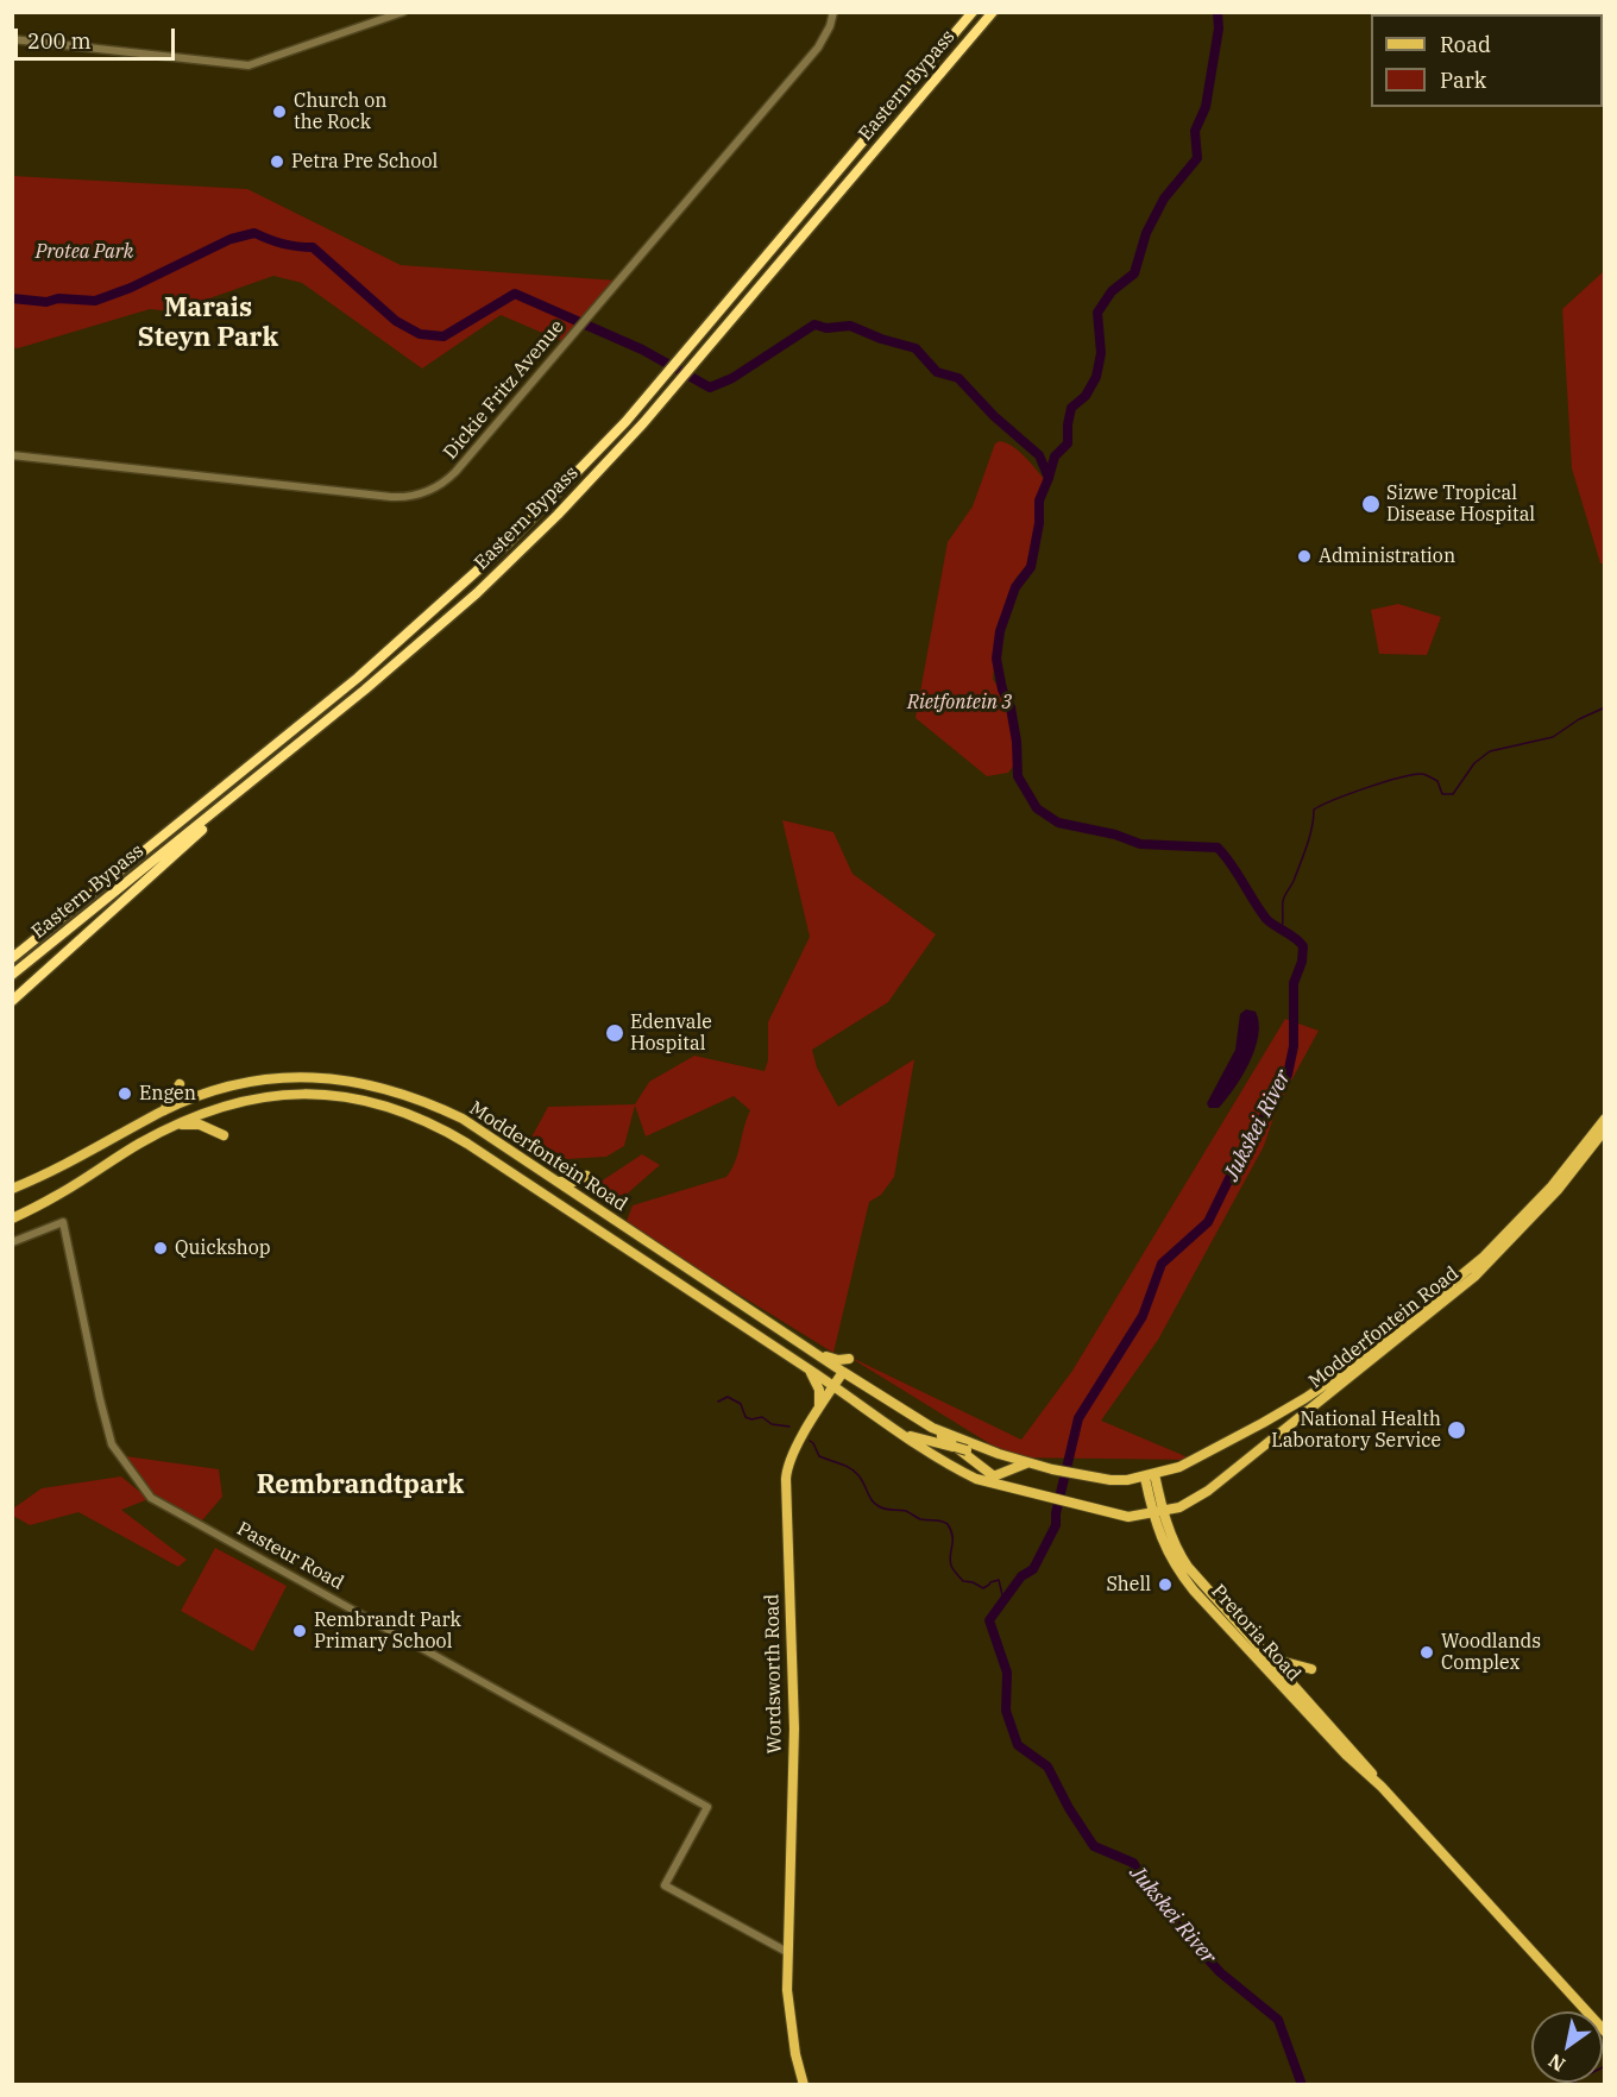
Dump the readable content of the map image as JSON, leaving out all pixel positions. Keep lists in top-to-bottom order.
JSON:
{
  "streets": {
    "highway": ["Eastern Bypass"],
    "main road": ["Modderfontein Road", "Pretoria Road", "Wordsworth Road"],
    "street": ["Dickie Fritz Avenue", "Pasteur Road"]
  },
  "crossings": [
    ["Modderfontein Road", "Pretoria Road"],
    ["Modderfontein Road", "Wordsworth Road"],
    ["Pasteur Road", "Wordsworth Road"]
  ],
  "districts": ["Marais Steyn Park", "Rembrandtpark"],
  "water": ["Jukskei River"],
  "parks": ["Protea Park", "Rietfontein 3"],
  "places": [
    "Church on the Rock",
    "Petra Pre School",
    "Sizwe Tropical Disease Hospital",
    "Administration",
    "Edenvale Hospital",
    "Engen",
    "Quickshop",
    "National Health Laboratory Service",
    "Shell",
    "Rembrandt Park Primary School",
    "Woodlands Complex"
  ],
  "legend": ["Road", "Park"],
  "scale_bar": "200 m",
  "north": "bottom left"
}
